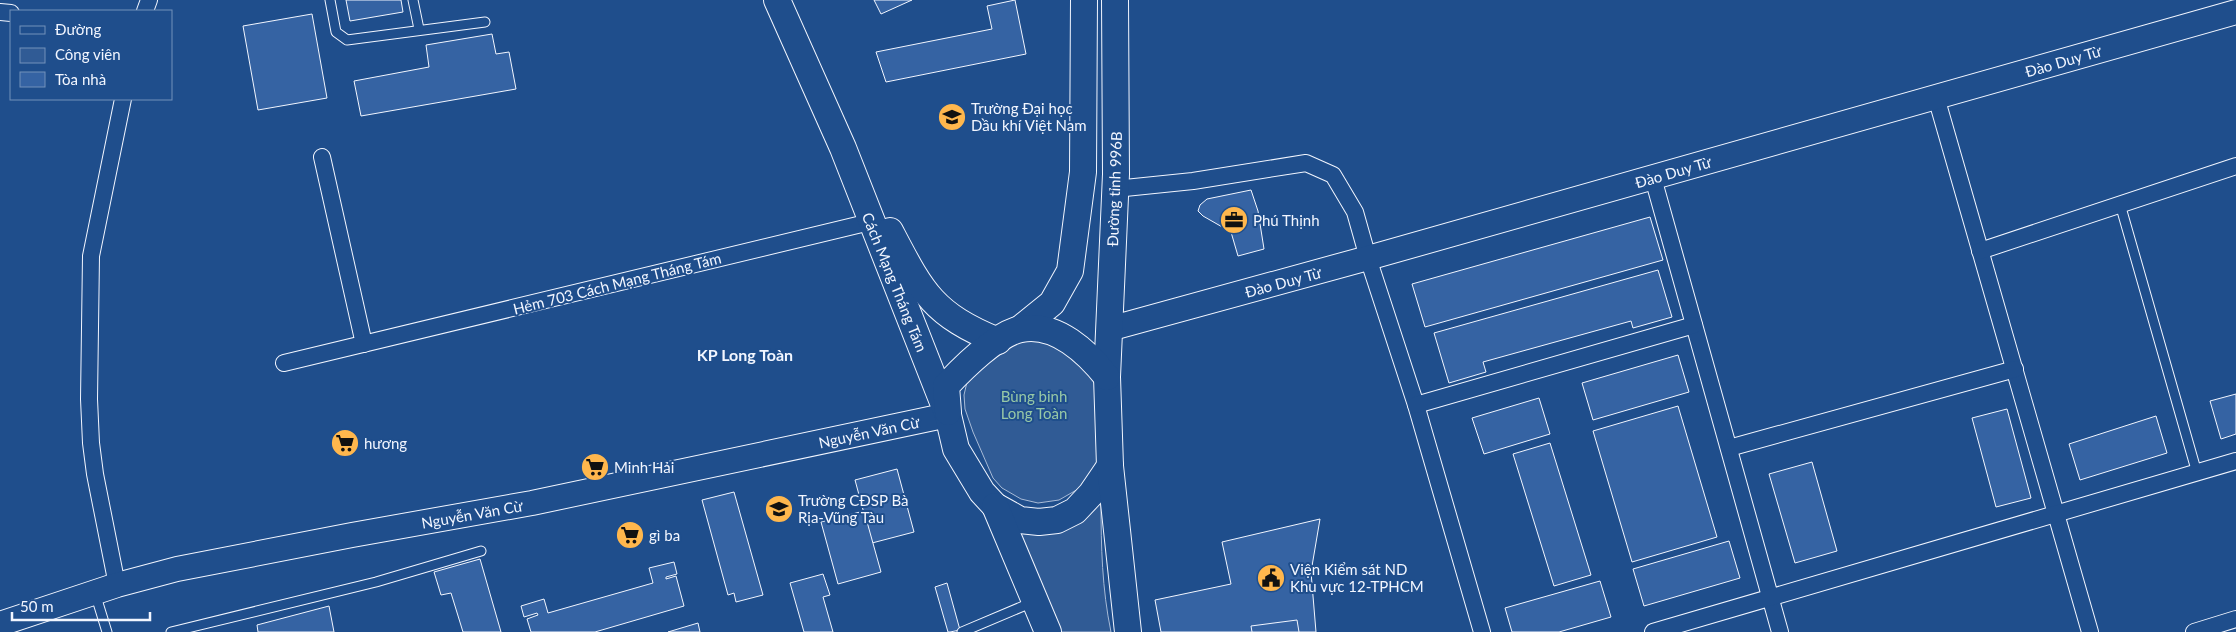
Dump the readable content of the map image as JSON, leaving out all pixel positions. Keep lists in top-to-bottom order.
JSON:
{
  "streets": {
    "main road": ["Đường tỉnh 996B", "Cách Mạng Tháng Tám"],
    "street": ["Đào Duy Từ", "Hẻm 703 Cách Mạng Tháng Tám", "Nguyễn Văn Cừ"]
  },
  "crossings": [
    ["Đào Duy Từ", "Đường tỉnh 996B"],
    ["Cách Mạng Tháng Tám", "Hẻm 703 Cách Mạng Tháng Tám"],
    ["Cách Mạng Tháng Tám", "Nguyễn Văn Cừ"]
  ],
  "districts": ["KP Long Toàn"],
  "parks": ["Bùng binh Long Toàn"],
  "places": {
    "school or university": ["Trường Đại học Dầu khí Việt Nam", "Trường CĐSP Bà Rịa-Vũng Tàu"],
    "office": ["Phú Thịnh"],
    "supermarket": ["hương", "Minh Hải", "gì ba"],
    "public building": ["Viện Kiểm sát ND Khu vực 12-TPHCM"]
  },
  "legend": ["Đường", "Công viên", "Tòa nhà"],
  "scale_bar": "50 m"
}
